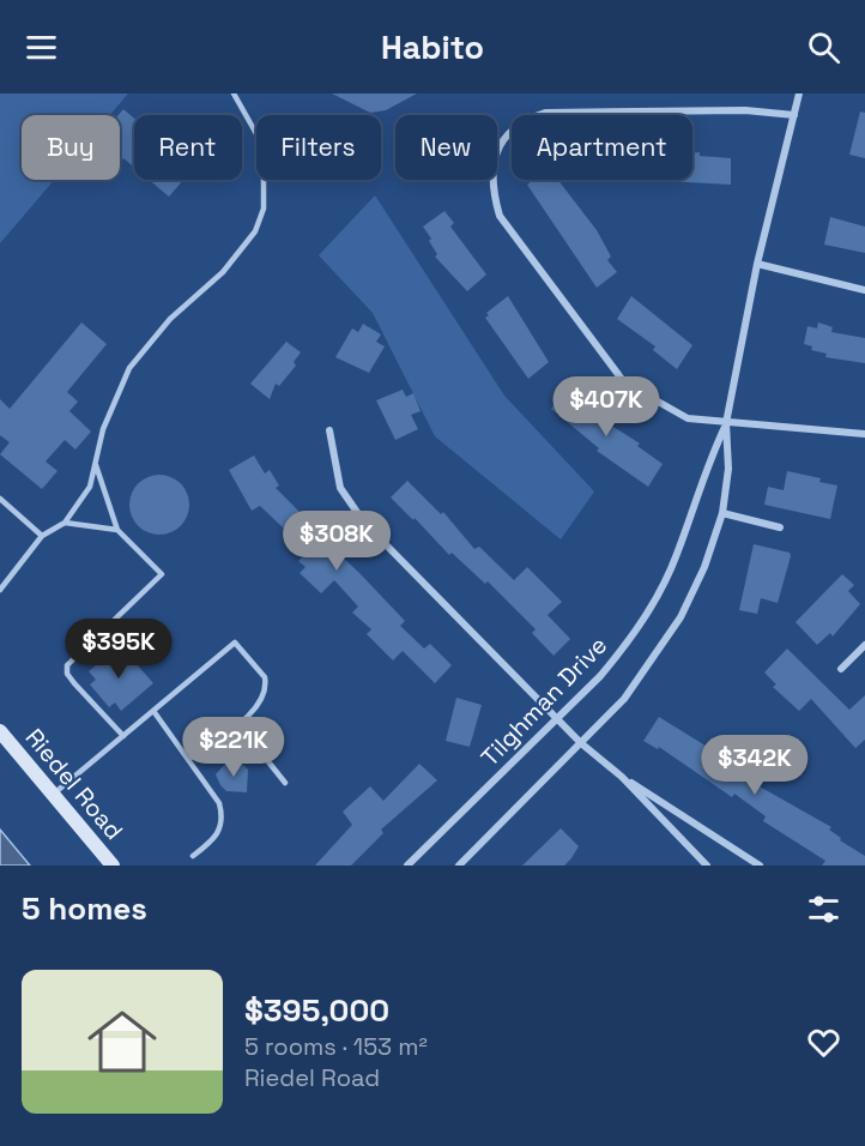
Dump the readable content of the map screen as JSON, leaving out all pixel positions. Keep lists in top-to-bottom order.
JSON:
{
  "streets": {
    "street": ["Tilghman Drive", "Riedel Road"]
  },
  "page": {
    "header": "Habito",
    "chip": [
      "Buy",
      "Rent",
      "Filters",
      "New",
      "Apartment"
    ],
    "price": [
      "$407K",
      "$308K",
      "$395K",
      "$221K",
      "$342K"
    ],
    "heading": "5 homes",
    "list": [
      {
        "name": "$395,000",
        "note": "5 rooms · 153 m² · Riedel Road"
      }
    ]
  }
}
